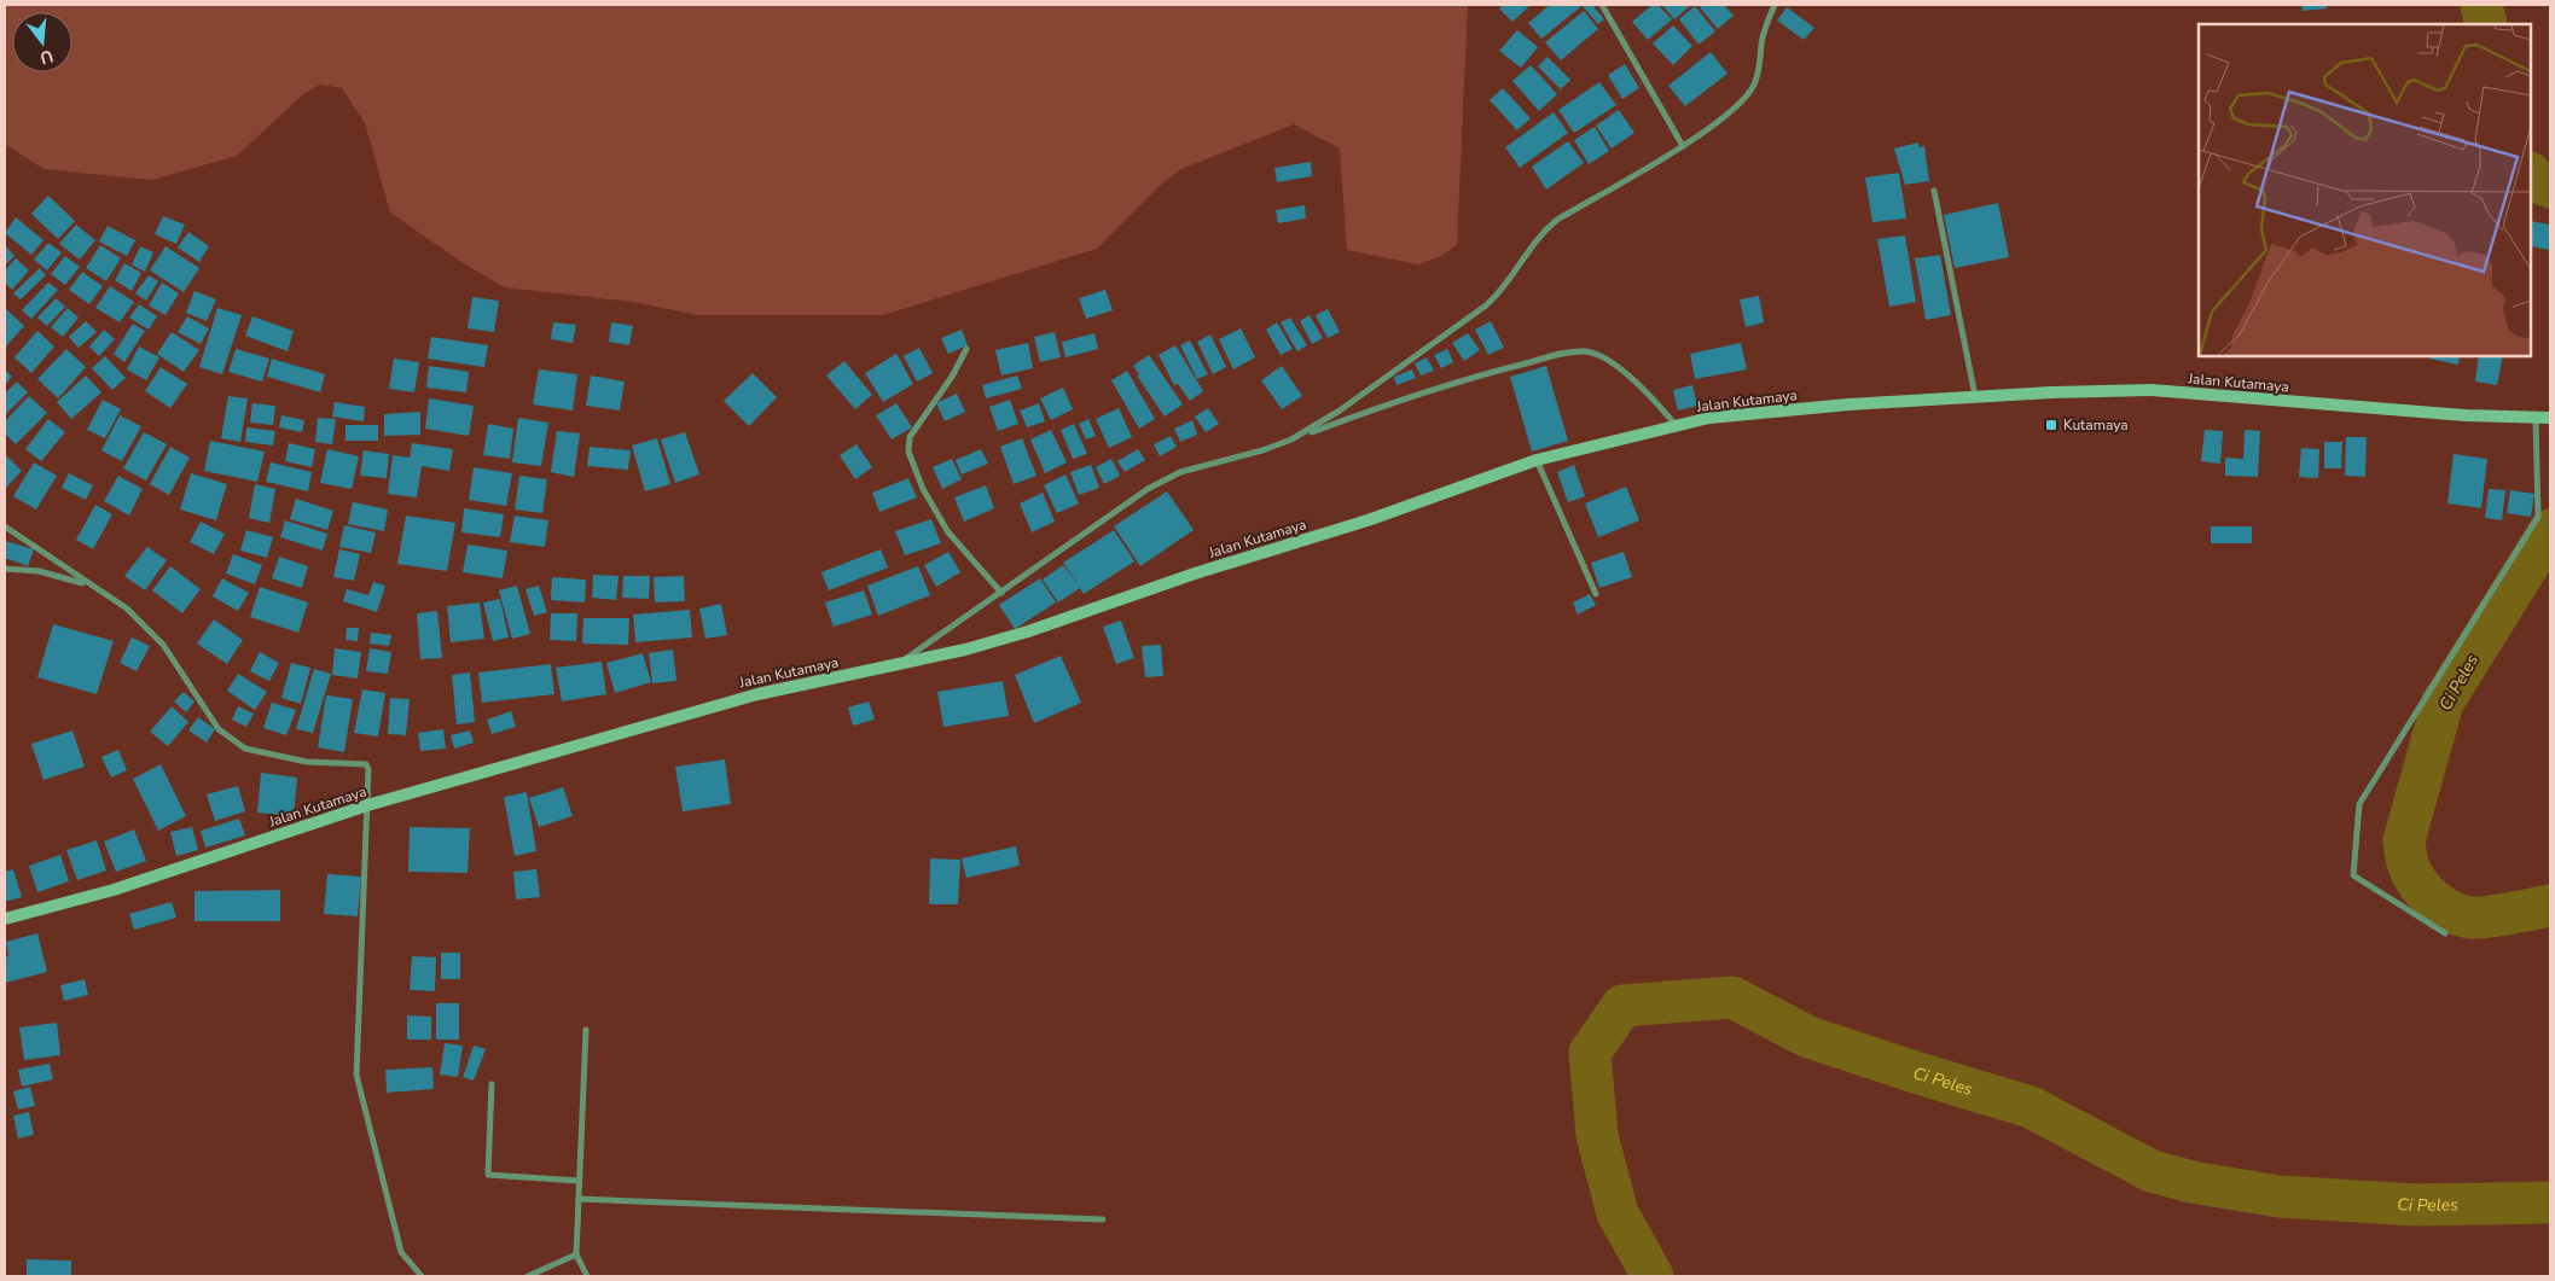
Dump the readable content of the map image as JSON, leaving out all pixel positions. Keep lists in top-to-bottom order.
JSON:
{
  "streets": {
    "main road": ["Jalan Kutamaya"]
  },
  "water": ["Ci Peles"],
  "places": {
    "transit": ["Kutamaya"]
  },
  "north": "bottom"
}
